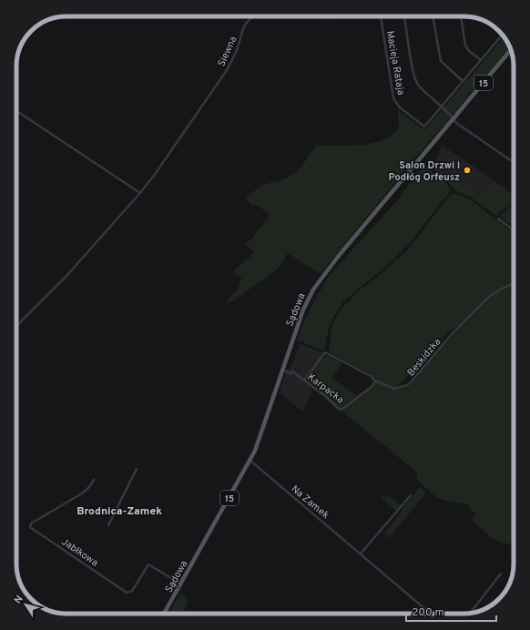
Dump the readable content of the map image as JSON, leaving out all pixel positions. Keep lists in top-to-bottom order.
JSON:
{
  "streets": {
    "main road": ["15", "Sądowa"],
    "street": [
      "Siewna",
      "Macieja Rataja",
      "Beskidzka",
      "Karpacka",
      "Na Zamek",
      "Jabłkowa"
    ]
  },
  "crossings": [
    ["Sądowa", "Karpacka"],
    ["Sądowa", "Na Zamek"],
    ["Sądowa", "Jabłkowa"],
    ["Beskidzka", "Karpacka"]
  ],
  "districts": ["Brodnica-Zamek"],
  "places": ["Salon Drzwi i Podłóg Orfeusz"],
  "scale_bar": "200 m",
  "north": "top left"
}
